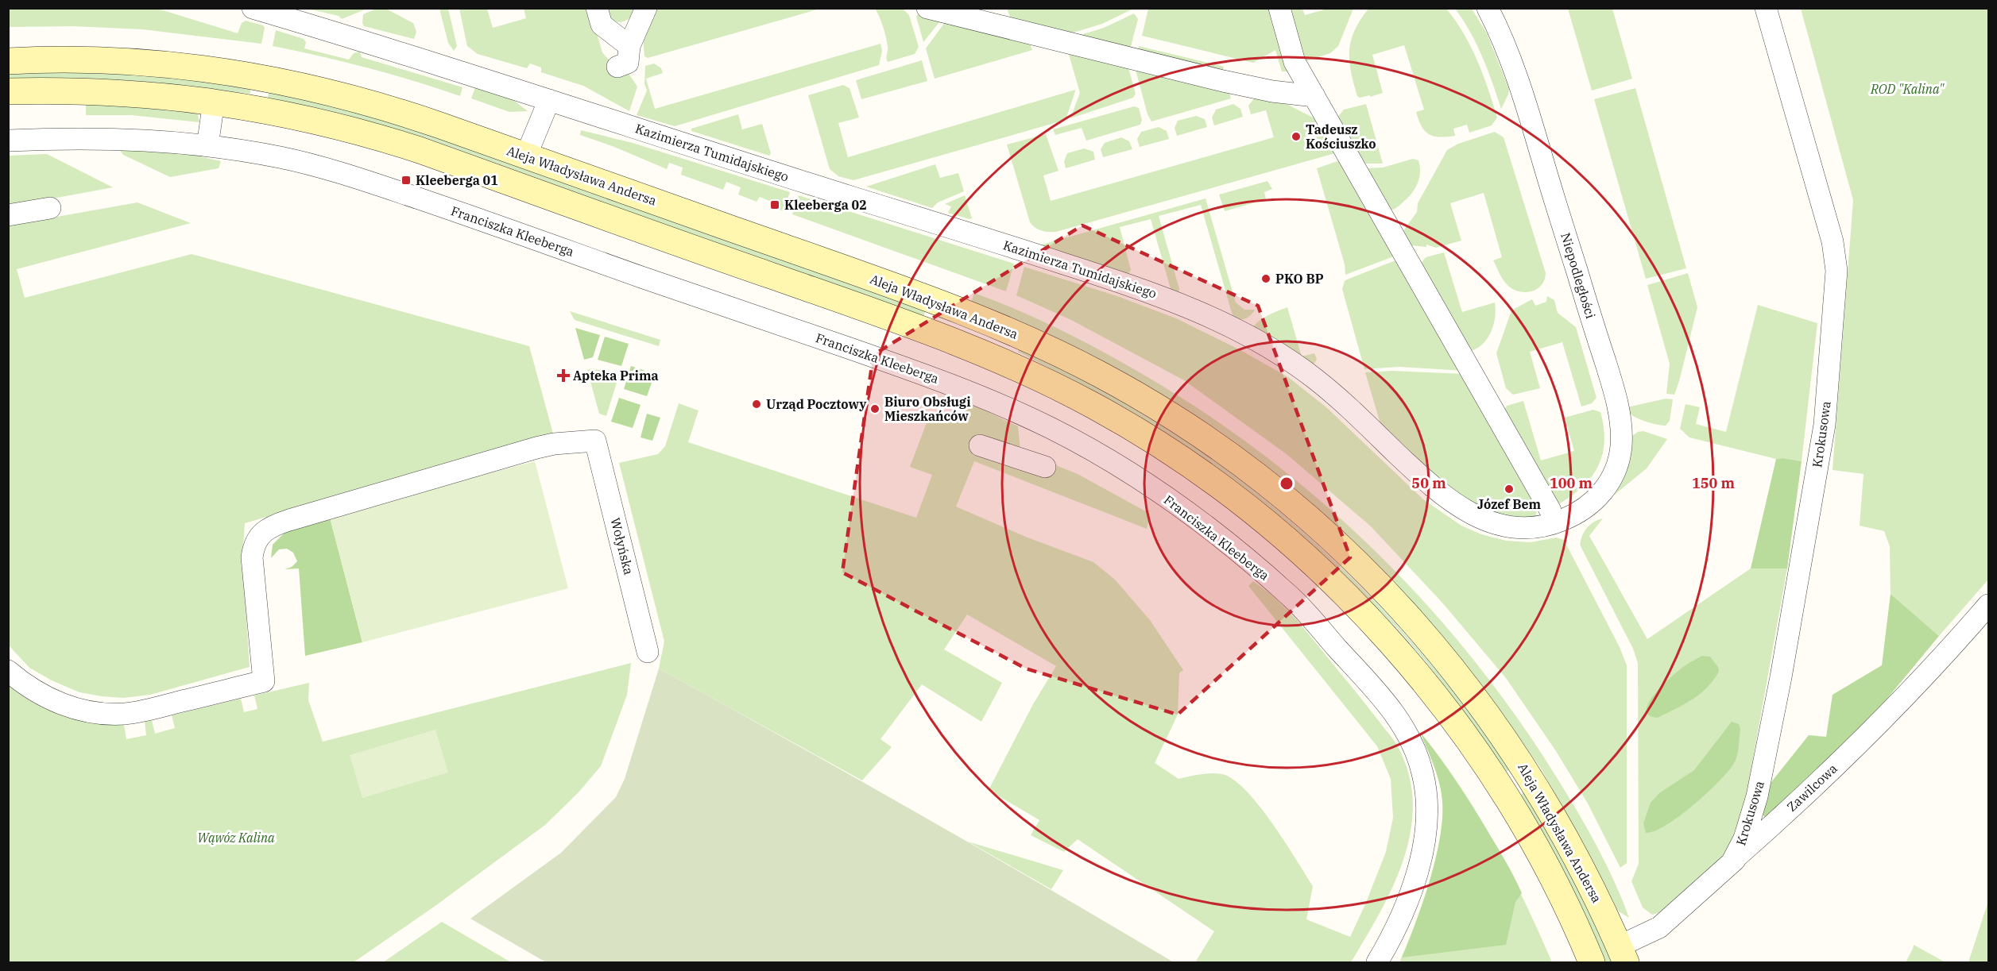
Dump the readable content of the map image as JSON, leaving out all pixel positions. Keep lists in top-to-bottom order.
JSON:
{
  "streets": {
    "main road": ["Aleja Władysława Andersa"],
    "street": [
      "Kazimierza Tumidajskiego",
      "Franciszka Kleeberga",
      "Niepodległości",
      "Krokusowa",
      "Wołyńska",
      "Zawilcowa"
    ]
  },
  "crossings": [
    ["Kazimierza Tumidajskiego", "Niepodległości"],
    ["Aleja Władysława Andersa", "Zawilcowa"],
    ["Krokusowa", "Zawilcowa"]
  ],
  "parks": ["ROD \"Kalina\"", "Wąwóz Kalina"],
  "places": {
    "other": [
      "Tadeusz Kościuszko",
      "PKO BP",
      "Urząd Pocztowy",
      "Biuro Obsługi Mieszkańców",
      "Józef Bem"
    ],
    "transit": ["Kleeberga 01", "Kleeberga 02"],
    "health": ["Apteka Prima"]
  },
  "rings": ["50 m", "100 m", "150 m"]
}
